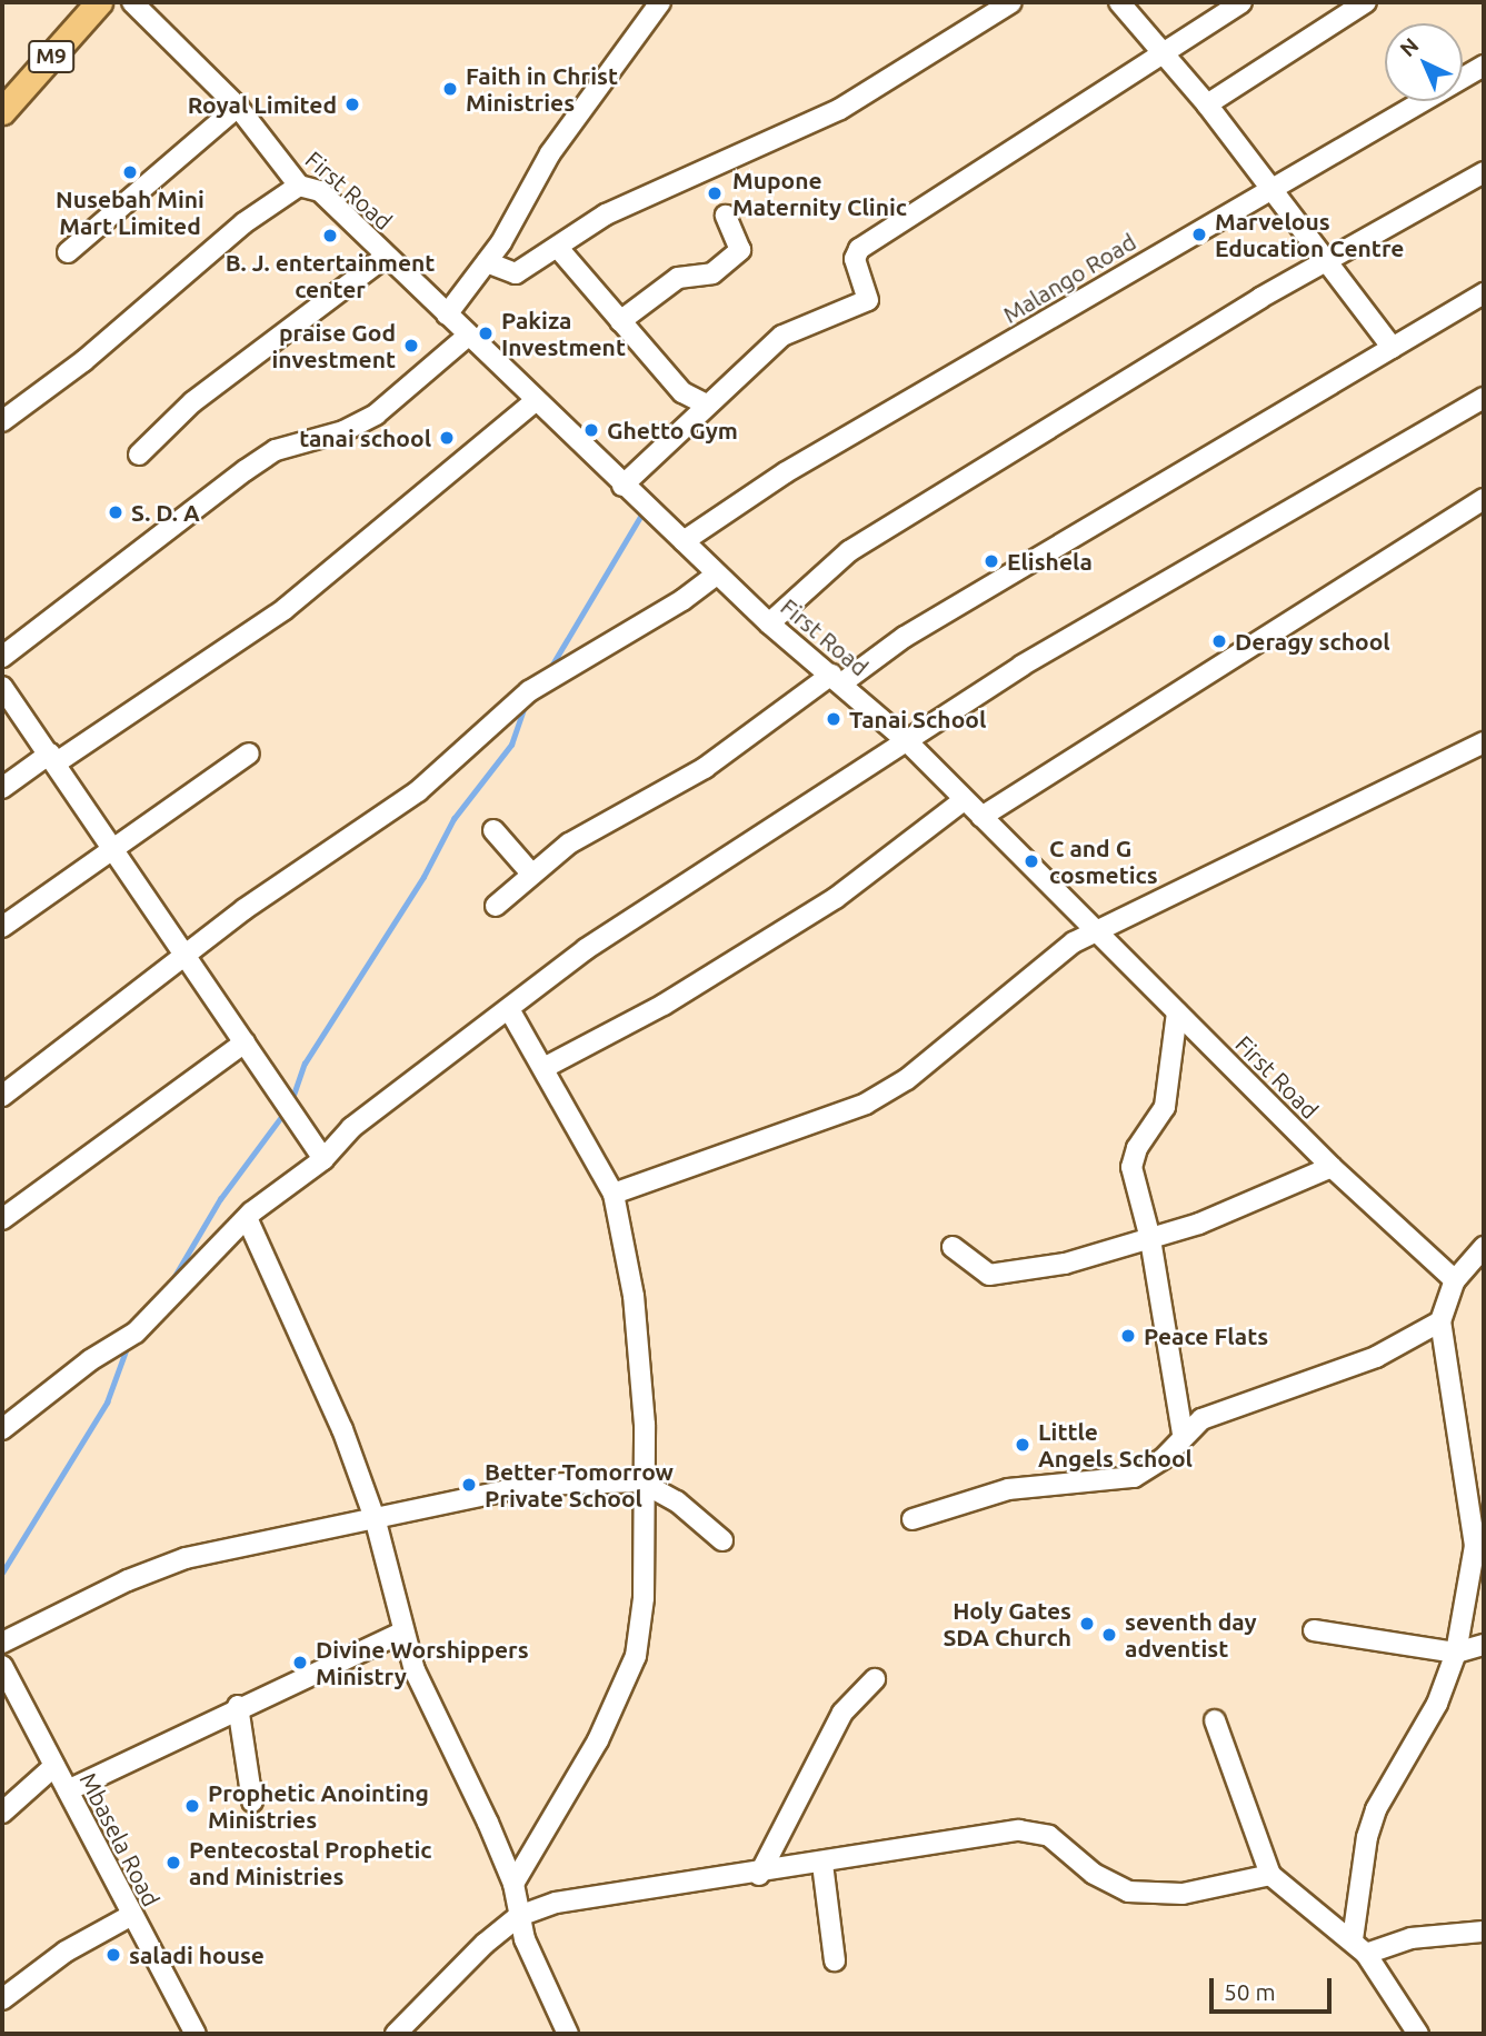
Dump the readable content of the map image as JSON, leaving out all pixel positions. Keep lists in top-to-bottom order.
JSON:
{
  "streets": {
    "main road": ["M9"],
    "street": ["First Road", "Malango Road", "Mbasela Road"]
  },
  "crossings": [
    ["First Road", "Malango Road"]
  ],
  "places": [
    "Faith in Christ Ministries",
    "Royal Limited",
    "Nusebah Mini Mart Limited",
    "Mupone Maternity Clinic",
    "Marvelous Education Centre",
    "B. J. entertainment center",
    "Pakiza Investment",
    "praise God investment",
    "Ghetto Gym",
    "tanai school",
    "S. D. A",
    "Elishela",
    "Deragy school",
    "Tanai School",
    "C and G cosmetics",
    "Peace Flats",
    "Little Angels School",
    "Better Tomorrow Private School",
    "Holy Gates SDA Church",
    "seventh day adventist",
    "Divine Worshippers Ministry",
    "Prophetic Anointing Ministries",
    "Pentecostal Prophetic and Ministries",
    "saladi house"
  ],
  "scale_bar": "50 m",
  "north": "top left"
}
